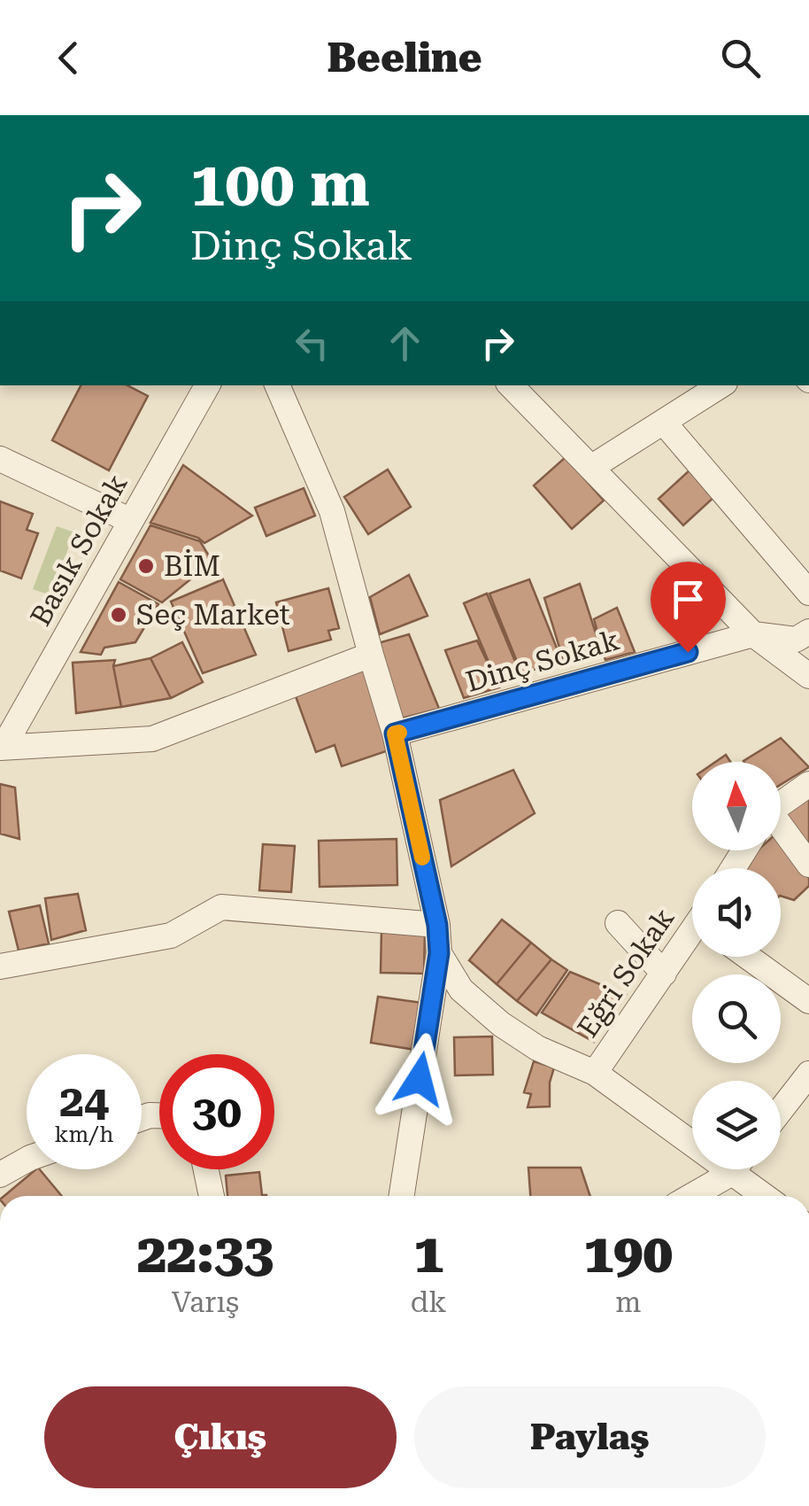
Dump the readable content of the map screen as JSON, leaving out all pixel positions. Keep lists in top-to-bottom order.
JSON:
{
  "streets": {
    "street": ["Basık Sokak", "Dinç Sokak", "Eğri Sokak"]
  },
  "places": ["BİM", "Seç Market"],
  "north": "top",
  "page": {
    "header": "Beeline",
    "turn": ["100 m", "Dinç Sokak"],
    "speed": "24 km/h",
    "limit": "30",
    "eta": [
      "22:33",
      "Varış",
      "1",
      "dk",
      "190",
      "m"
    ],
    "buttons": ["Çıkış", "Paylaş"]
  }
}
